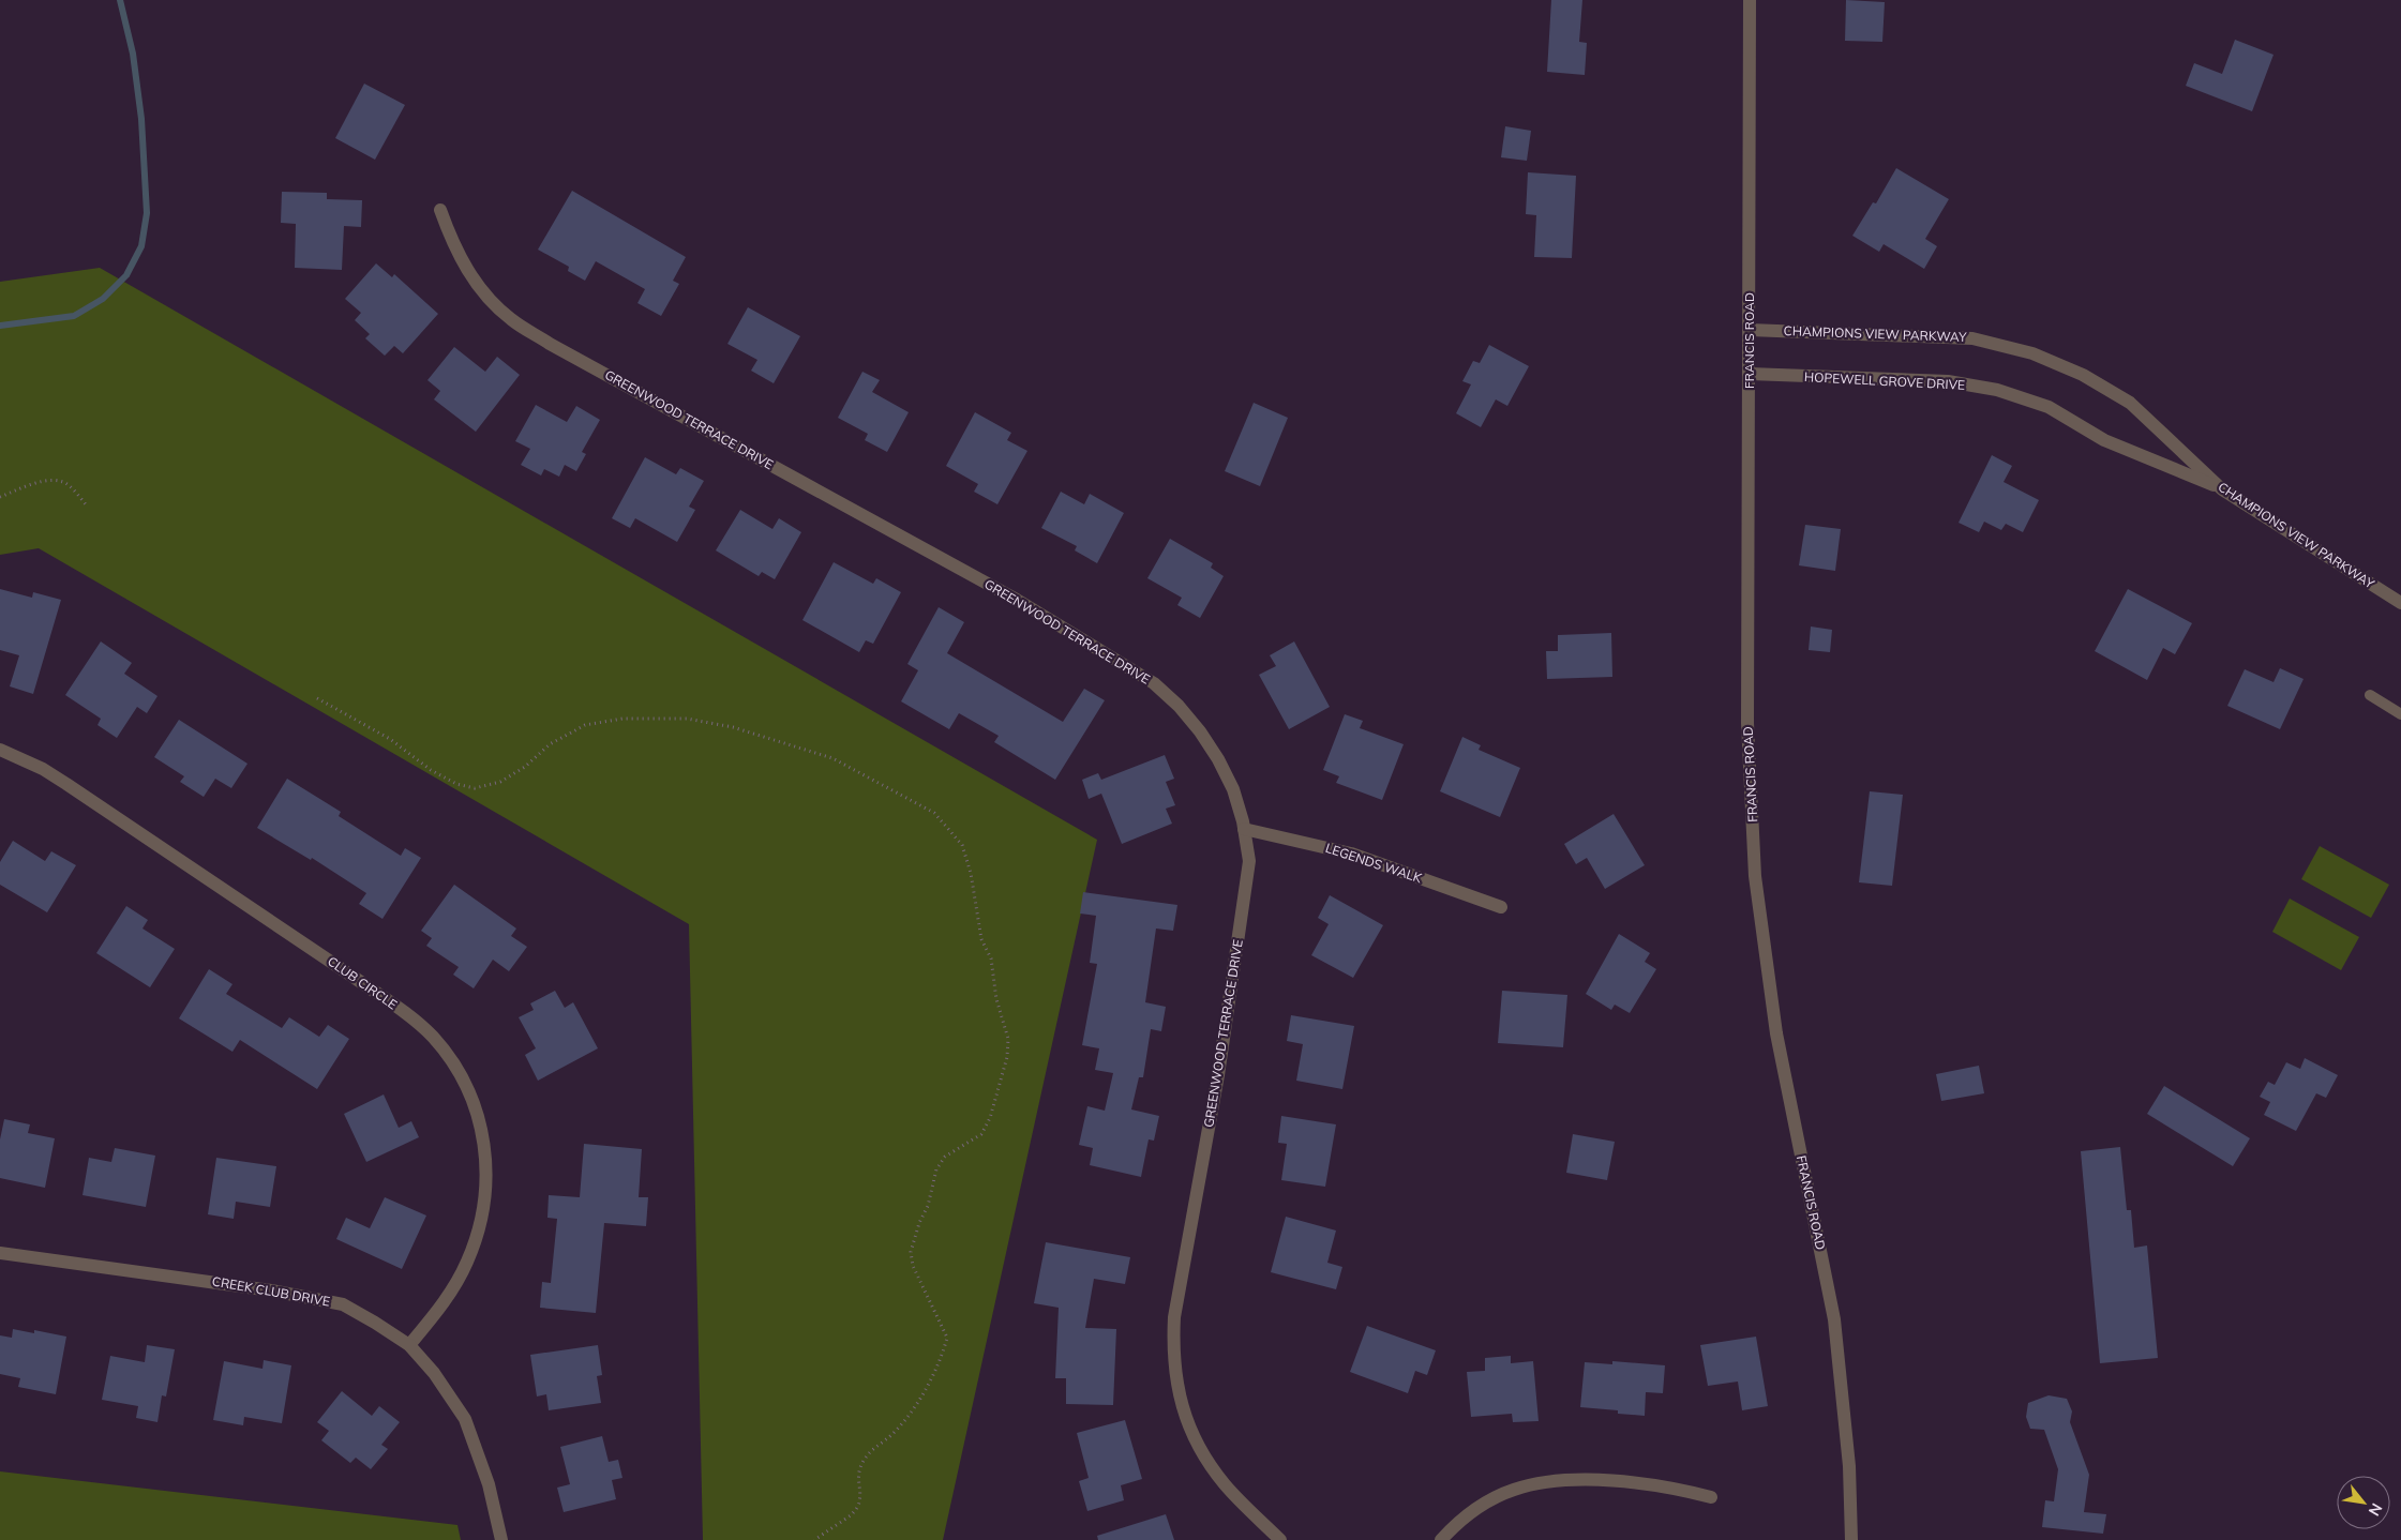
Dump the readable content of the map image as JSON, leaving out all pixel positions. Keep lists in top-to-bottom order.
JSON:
{
  "streets": {
    "street": [
      "CHAMPIONS VIEW PARKWAY",
      "FRANCIS ROAD",
      "HOPEWELL GROVE DRIVE",
      "GREENWOOD TERRACE DRIVE",
      "LEGENDS WALK",
      "CLUB CIRCLE",
      "CREEK CLUB DRIVE"
    ]
  },
  "crossings": [
    ["CHAMPIONS VIEW PARKWAY", "FRANCIS ROAD"],
    ["CHAMPIONS VIEW PARKWAY", "HOPEWELL GROVE DRIVE"],
    ["FRANCIS ROAD", "HOPEWELL GROVE DRIVE"],
    ["GREENWOOD TERRACE DRIVE", "LEGENDS WALK"],
    ["CLUB CIRCLE", "CREEK CLUB DRIVE"]
  ],
  "north": "bottom right"
}
